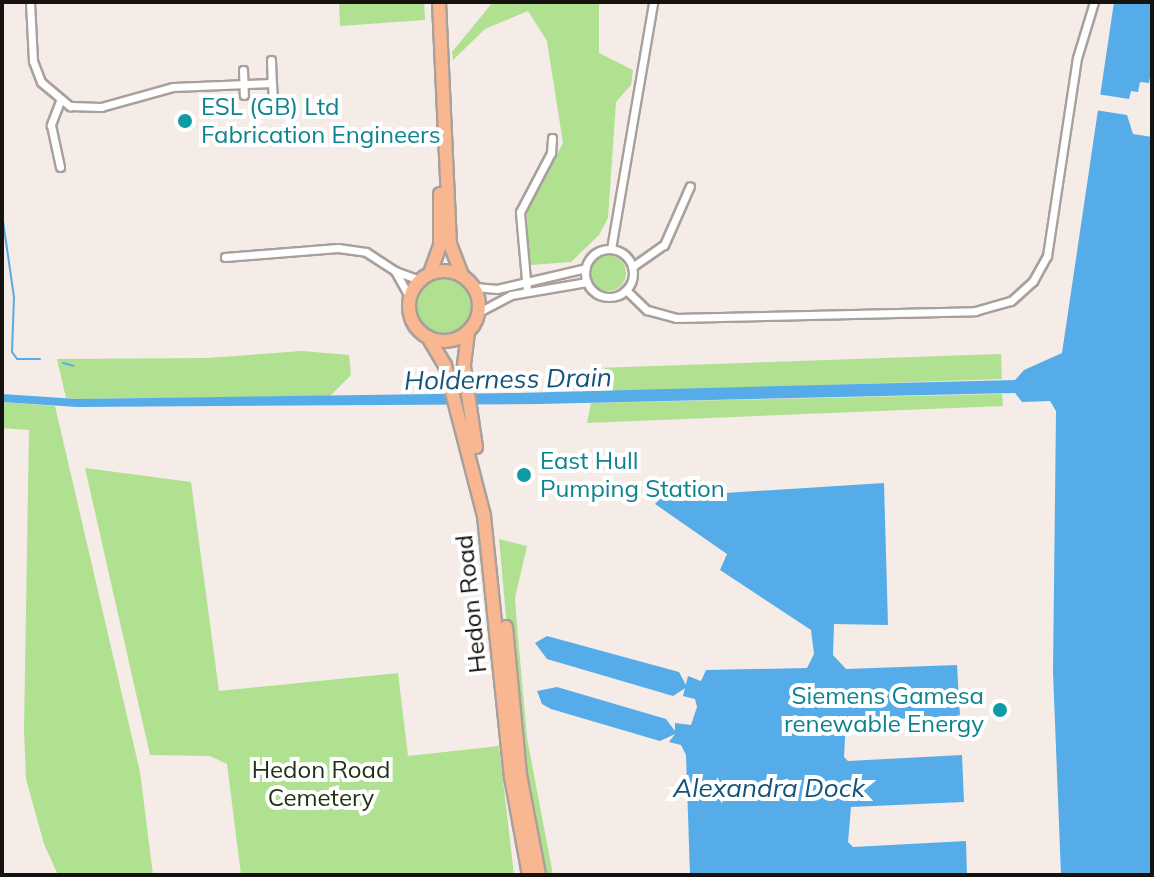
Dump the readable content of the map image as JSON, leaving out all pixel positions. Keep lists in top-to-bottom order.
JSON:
{
  "streets": {
    "highway": ["Hedon Road"]
  },
  "water": ["Holderness Drain", "Alexandra Dock"],
  "parks": ["Hedon Road Cemetery"],
  "places": ["ESL (GB) Ltd Fabrication Engineers", "East Hull Pumping Station", "Siemens Gamesa renewable Energy"]
}
